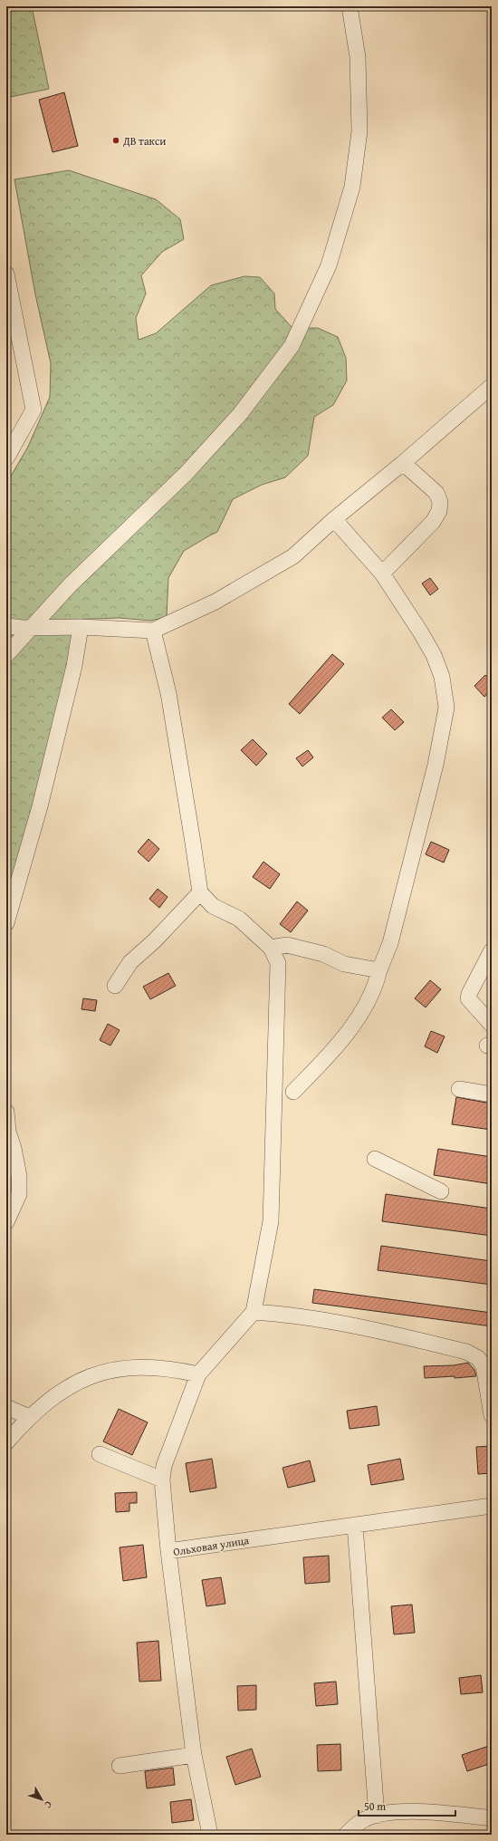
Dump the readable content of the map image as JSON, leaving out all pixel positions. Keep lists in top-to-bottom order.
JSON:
{
  "streets": {
    "street": ["Ольховая улица"]
  },
  "places": ["ДВ такси"],
  "scale_bar": "50 m",
  "north": "bottom right"
}
